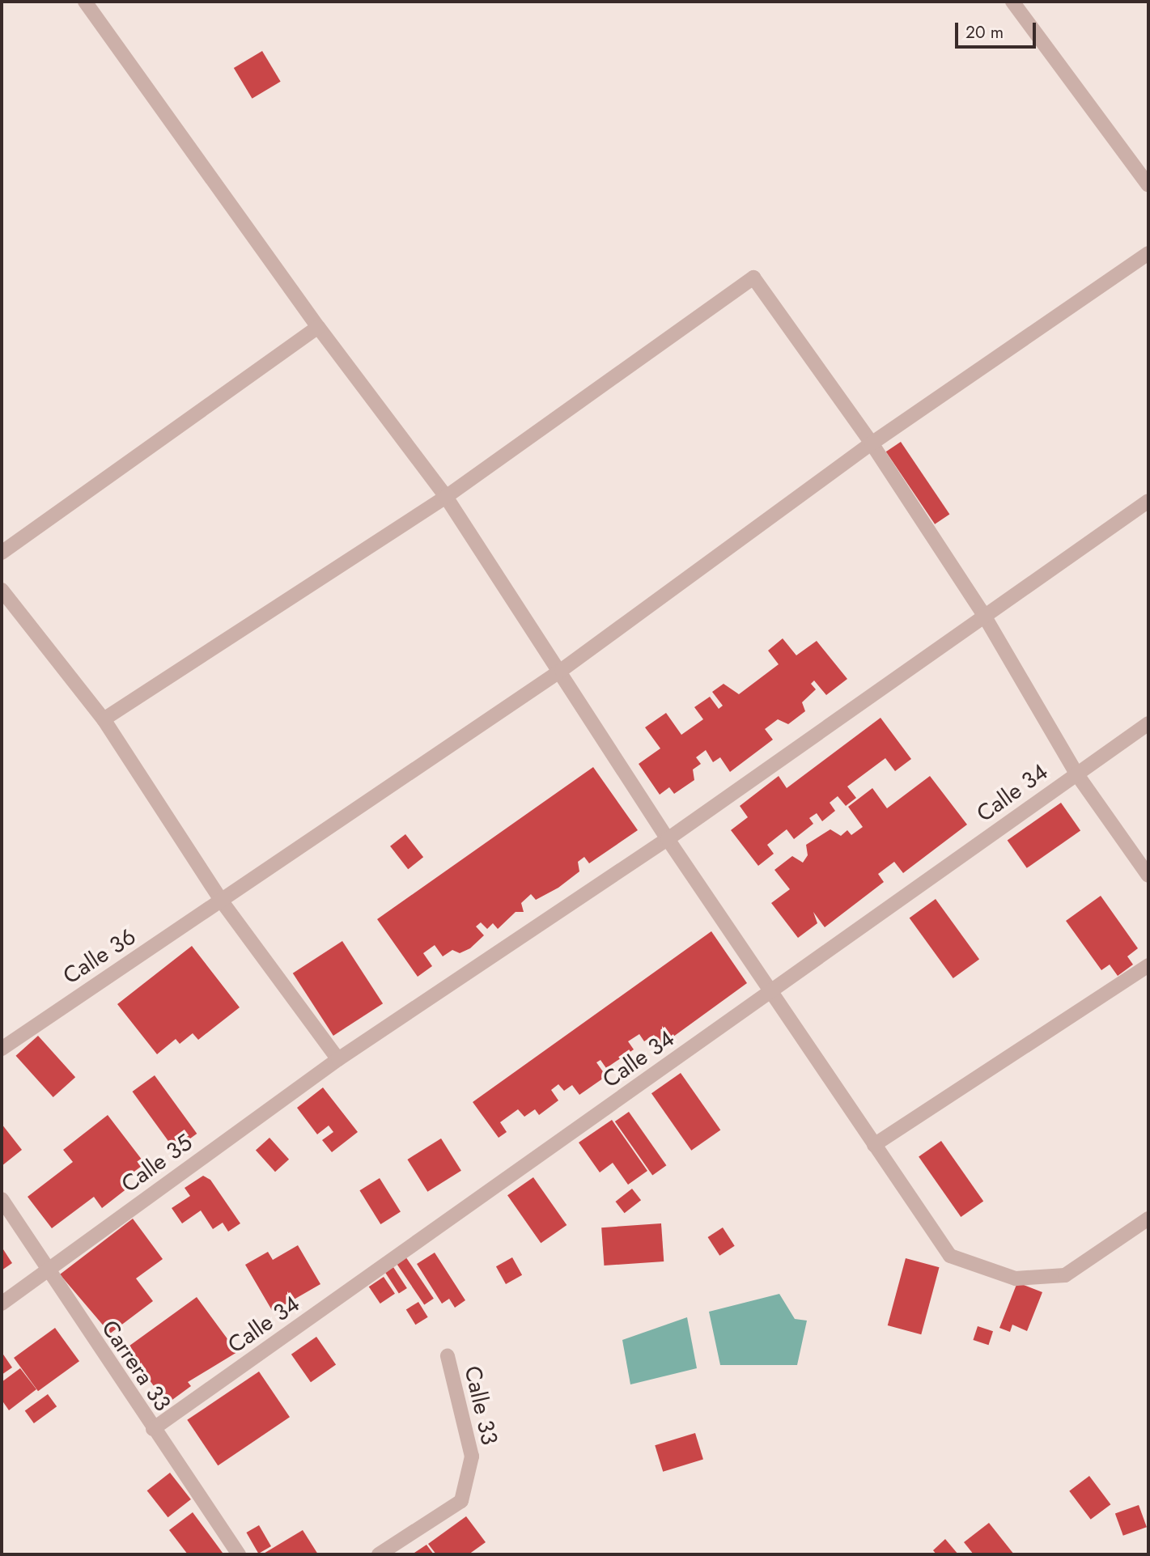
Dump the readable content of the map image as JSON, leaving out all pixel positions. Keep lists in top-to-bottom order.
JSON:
{
  "streets": {
    "street": [
      "Calle 34",
      "Calle 36",
      "Calle 35",
      "Carrera 33",
      "Calle 33"
    ]
  },
  "crossings": [
    ["Calle 34", "Carrera 33"],
    ["Calle 35", "Carrera 33"]
  ],
  "scale_bar": "20 m"
}
